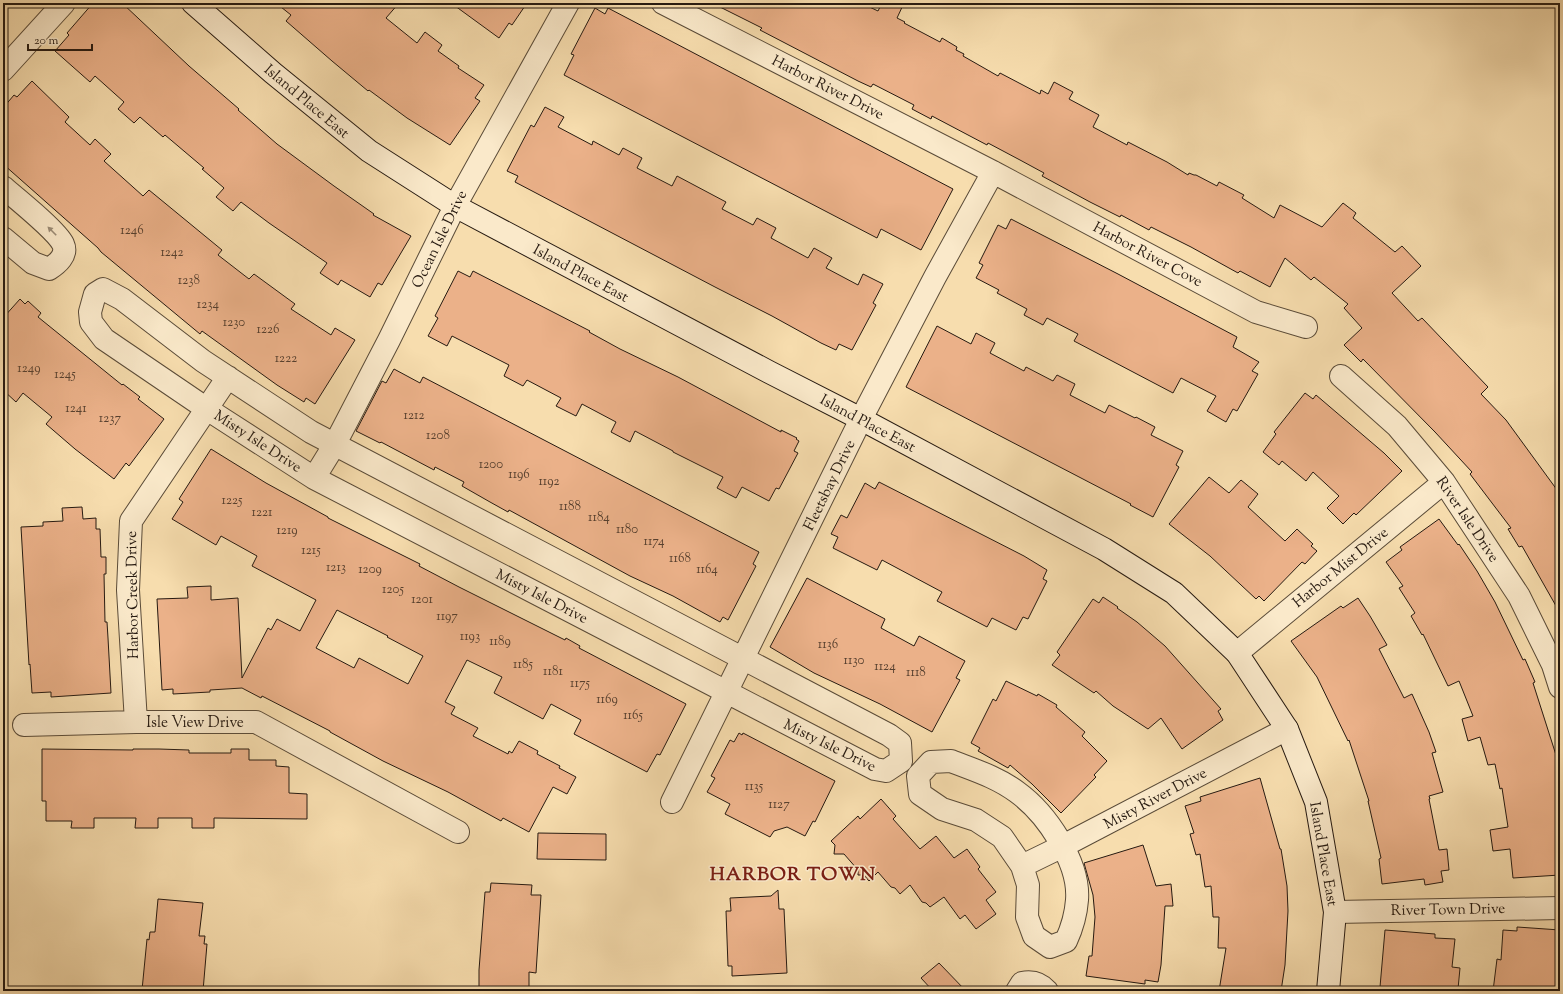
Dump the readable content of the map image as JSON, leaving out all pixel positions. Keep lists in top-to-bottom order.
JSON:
{
  "streets": {
    "street": [
      "Harbor River Drive",
      "Island Place East",
      "Ocean Isle Drive",
      "Harbor River Cove",
      "Misty Isle Drive",
      "Fleetsbay Drive",
      "River Isle Drive",
      "Harbor Mist Drive",
      "Harbor Creek Drive",
      "Isle View Drive",
      "Misty River Drive",
      "River Town Drive"
    ]
  },
  "crossings": [
    ["Harbor River Drive", "Harbor River Cove"],
    ["Harbor River Drive", "Fleetsbay Drive"],
    ["Island Place East", "Ocean Isle Drive"],
    ["Island Place East", "Fleetsbay Drive"],
    ["Island Place East", "Harbor Mist Drive"],
    ["Island Place East", "Misty River Drive"],
    ["Island Place East", "River Town Drive"],
    ["Ocean Isle Drive", "Misty Isle Drive"],
    ["Harbor River Cove", "Fleetsbay Drive"],
    ["Misty Isle Drive", "Fleetsbay Drive"],
    ["Misty Isle Drive", "Harbor Creek Drive"],
    ["River Isle Drive", "Harbor Mist Drive"],
    ["Harbor Creek Drive", "Isle View Drive"]
  ],
  "districts": ["HARBOR TOWN"],
  "house_numbers": [
    "1246",
    "1242",
    "1238",
    "1234",
    "1230",
    "1226",
    "1222",
    "1249",
    "1245",
    "1241",
    "1212",
    "1237",
    "1208",
    "1200",
    "1196",
    "1192",
    "1225",
    "1188",
    "1221",
    "1184",
    "1180",
    "1219",
    "1174",
    "1215",
    "1168",
    "1213",
    "1209",
    "1164",
    "1205",
    "1201",
    "1197",
    "1193",
    "1189",
    "1136",
    "1130",
    "1185",
    "1124",
    "1181",
    "1118",
    "1175",
    "1169",
    "1165",
    "1135",
    "1127"
  ],
  "scale_bar": "20 m"
}
